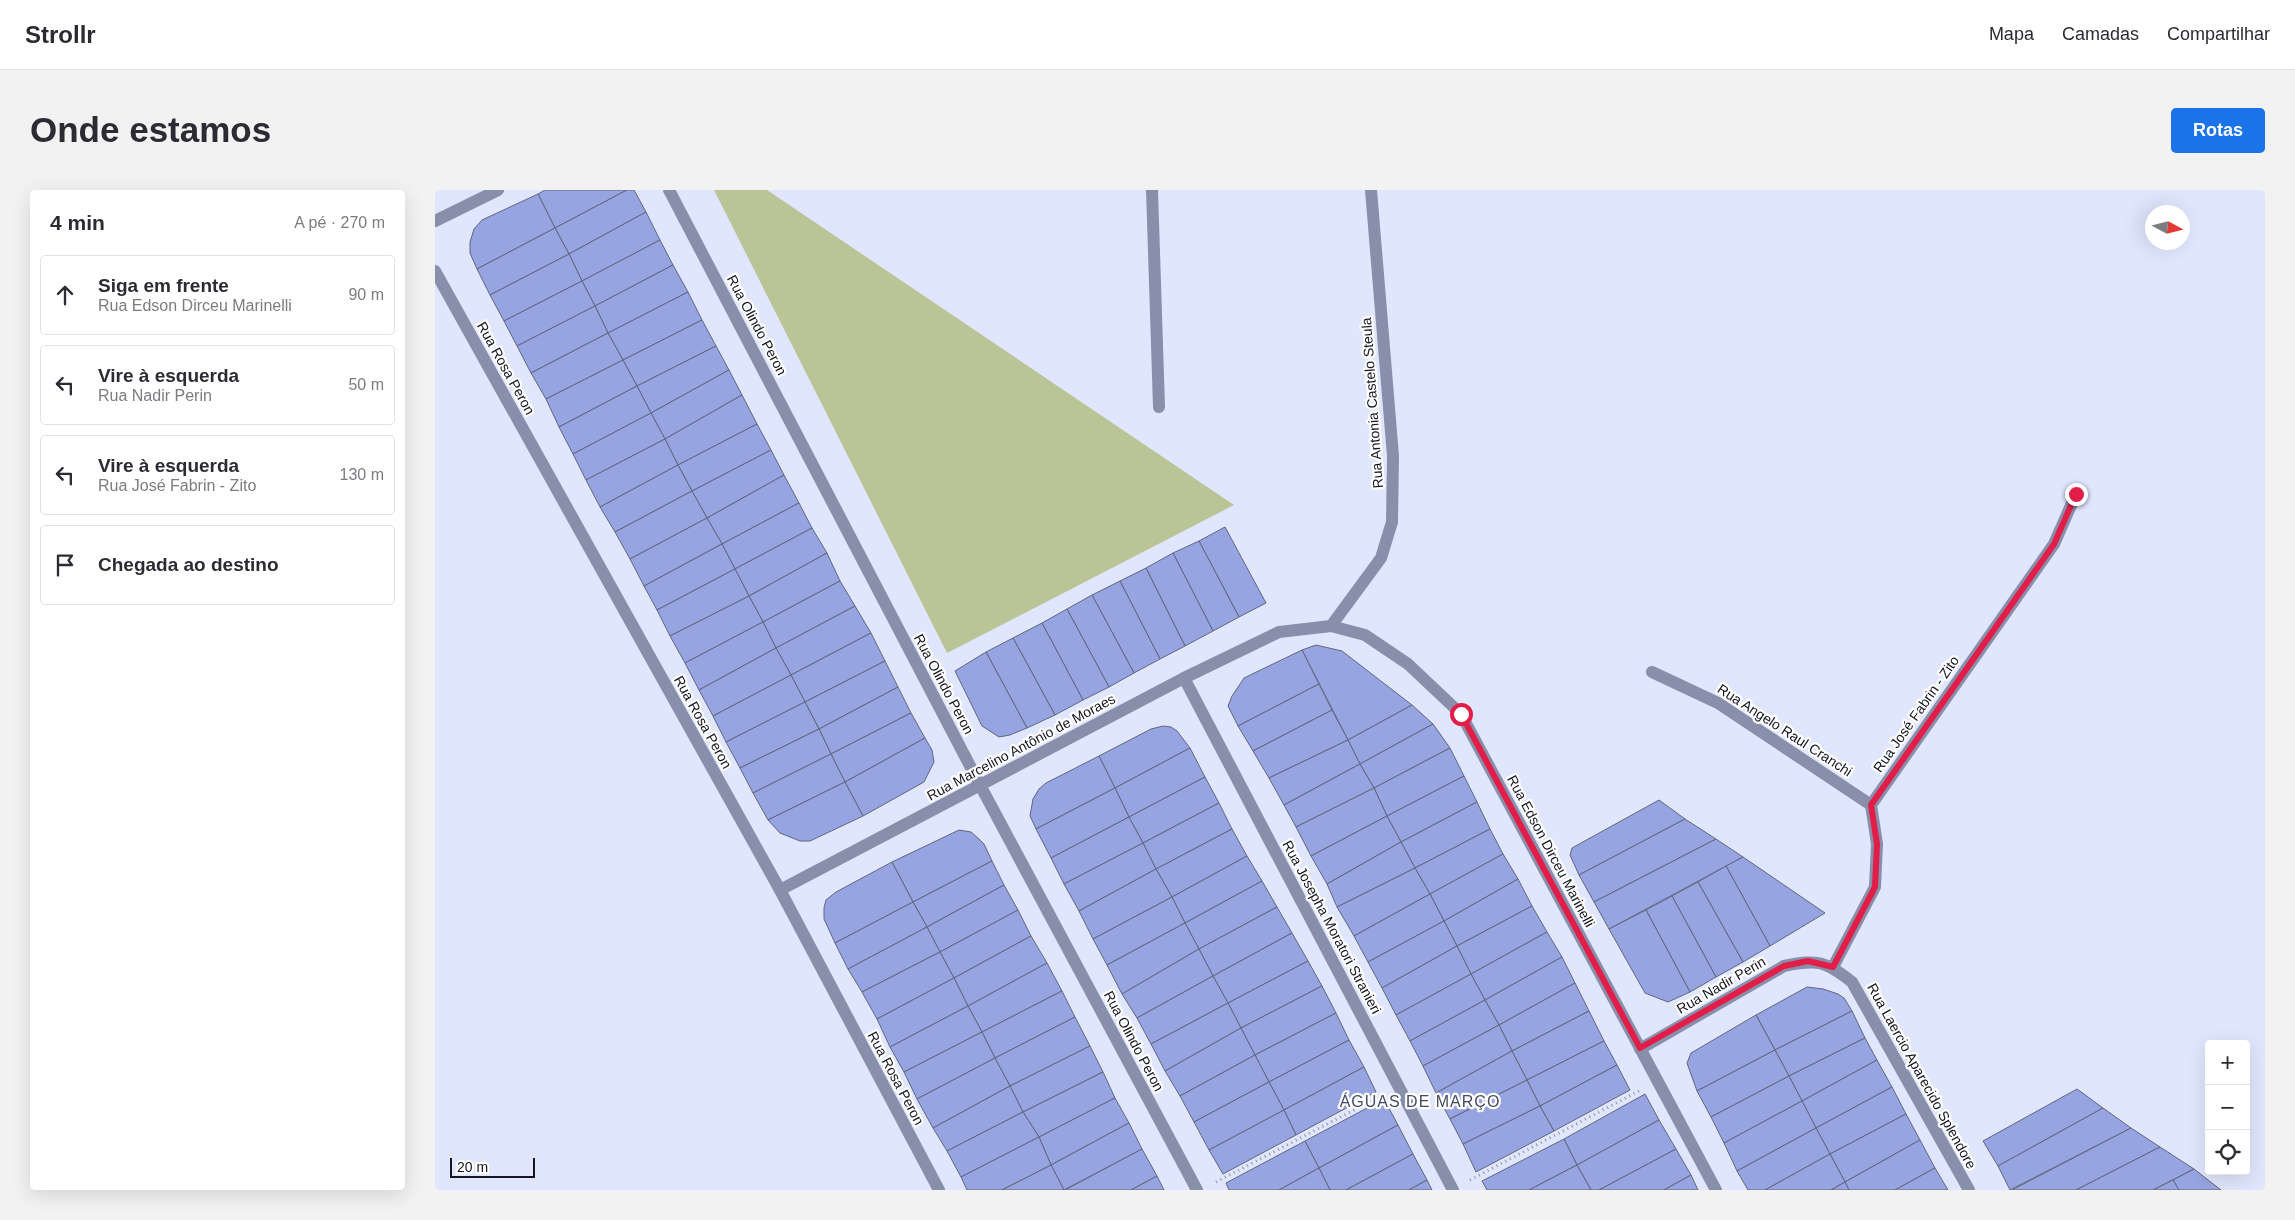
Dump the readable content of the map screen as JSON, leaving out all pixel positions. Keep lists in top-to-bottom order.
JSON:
{
  "streets": {
    "street": [
      "Rua Olindo Peron",
      "Rua Rosa Peron",
      "Rua Antonia Castelo Steula",
      "Rua José Fabrin - Zito",
      "Rua Angelo Raul Cranchi",
      "Rua Marcelino Antônio de Moraes",
      "Rua Edson Dirceu Marinelli",
      "Rua Josepha Moratori Stranieri",
      "Rua Nadir Perin",
      "Rua Laercio Aparecido Splendore"
    ]
  },
  "crossings": [
    ["Rua Olindo Peron", "Rua Marcelino Antônio de Moraes"],
    ["Rua Rosa Peron", "Rua Marcelino Antônio de Moraes"],
    ["Rua Antonia Castelo Steula", "Rua Edson Dirceu Marinelli"],
    ["Rua José Fabrin - Zito", "Rua Angelo Raul Cranchi"],
    ["Rua Marcelino Antônio de Moraes", "Rua Edson Dirceu Marinelli"],
    ["Rua Marcelino Antônio de Moraes", "Rua Josepha Moratori Stranieri"],
    ["Rua Edson Dirceu Marinelli", "Rua Nadir Perin"],
    ["Rua Nadir Perin", "Rua Laercio Aparecido Splendore"]
  ],
  "districts": ["ÁGUAS DE MARÇO"],
  "scale_bar": "20 m",
  "north": "right",
  "page": {
    "header": "Strollr",
    "nav": ["Mapa", "Camadas", "Compartilhar"],
    "buttons": "Rotas",
    "title": "Onde estamos",
    "heading": ["4 min", "A pé · 270 m"],
    "list": [
      ["Siga em frente", "Rua Edson Dirceu Marinelli", "90 m"],
      ["Vire à esquerda", "Rua Nadir Perin", "50 m"],
      ["Vire à esquerda", "Rua José Fabrin - Zito", "130 m"],
      "Chegada ao destino"
    ],
    "map_buttons": ["+", "−"],
    "scale": "20 m"
  }
}
